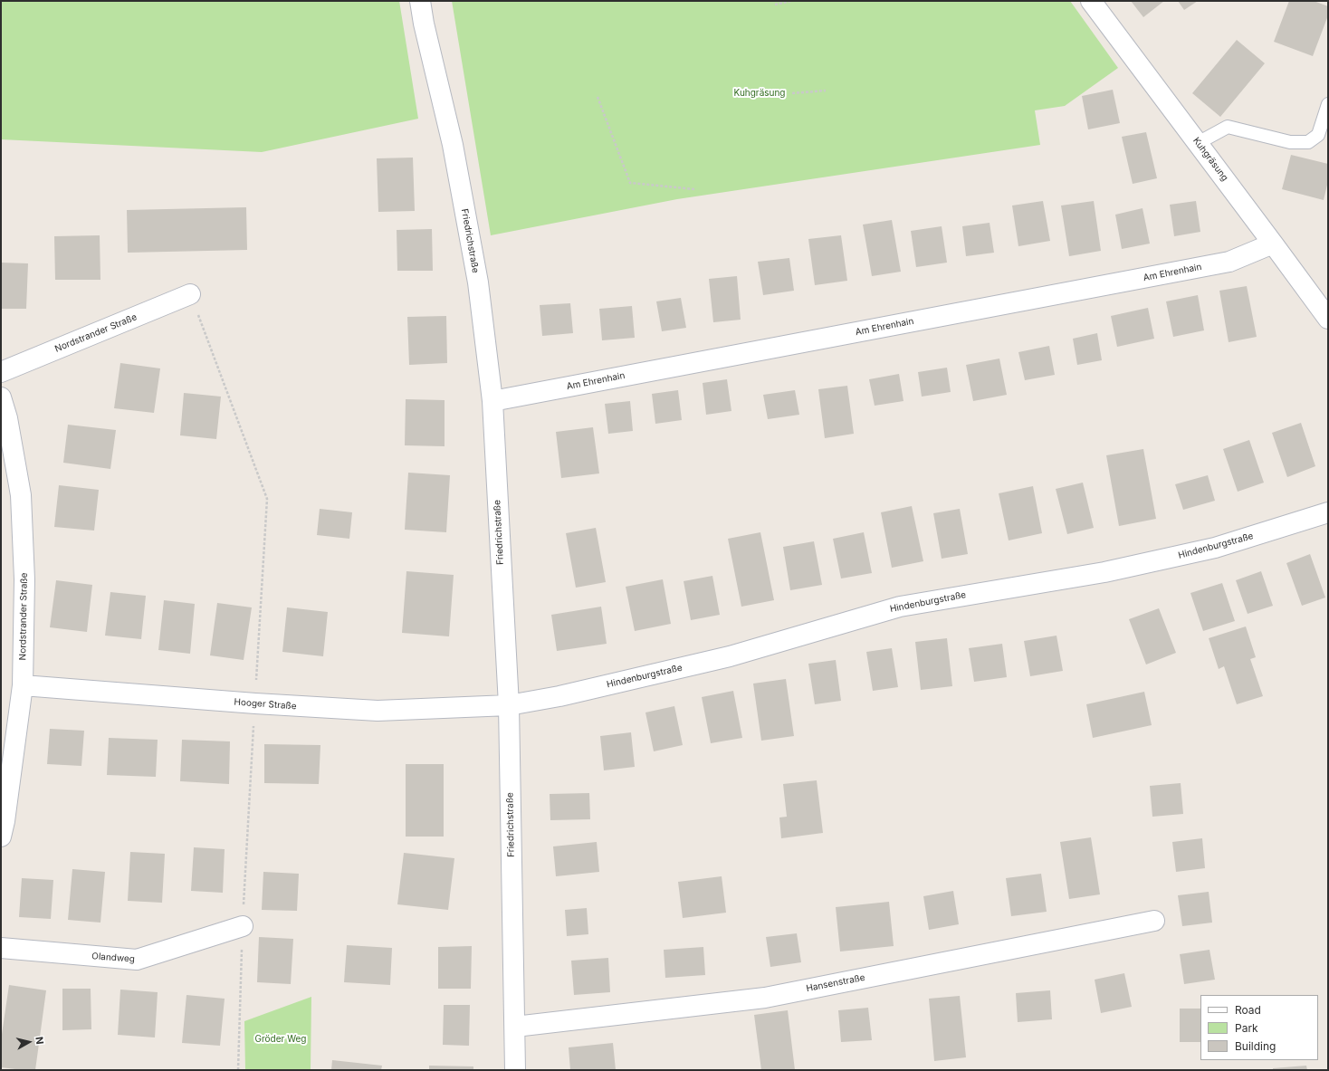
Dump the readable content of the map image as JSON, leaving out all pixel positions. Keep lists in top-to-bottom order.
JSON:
{
  "streets": {
    "street": [
      "Kuhgräsung",
      "Friedrichstraße",
      "Am Ehrenhain",
      "Nordstrander Straße",
      "Hindenburgstraße",
      "Hooger Straße",
      "Olandweg",
      "Hansenstraße"
    ]
  },
  "crossings": [
    ["Kuhgräsung", "Am Ehrenhain"],
    ["Friedrichstraße", "Am Ehrenhain"],
    ["Friedrichstraße", "Hindenburgstraße"],
    ["Friedrichstraße", "Hooger Straße"],
    ["Friedrichstraße", "Hansenstraße"],
    ["Nordstrander Straße", "Hooger Straße"],
    ["Hindenburgstraße", "Hooger Straße"]
  ],
  "parks": ["Kuhgräsung", "Gröder Weg"],
  "legend": ["Road", "Park", "Building"],
  "north": "right"
}
